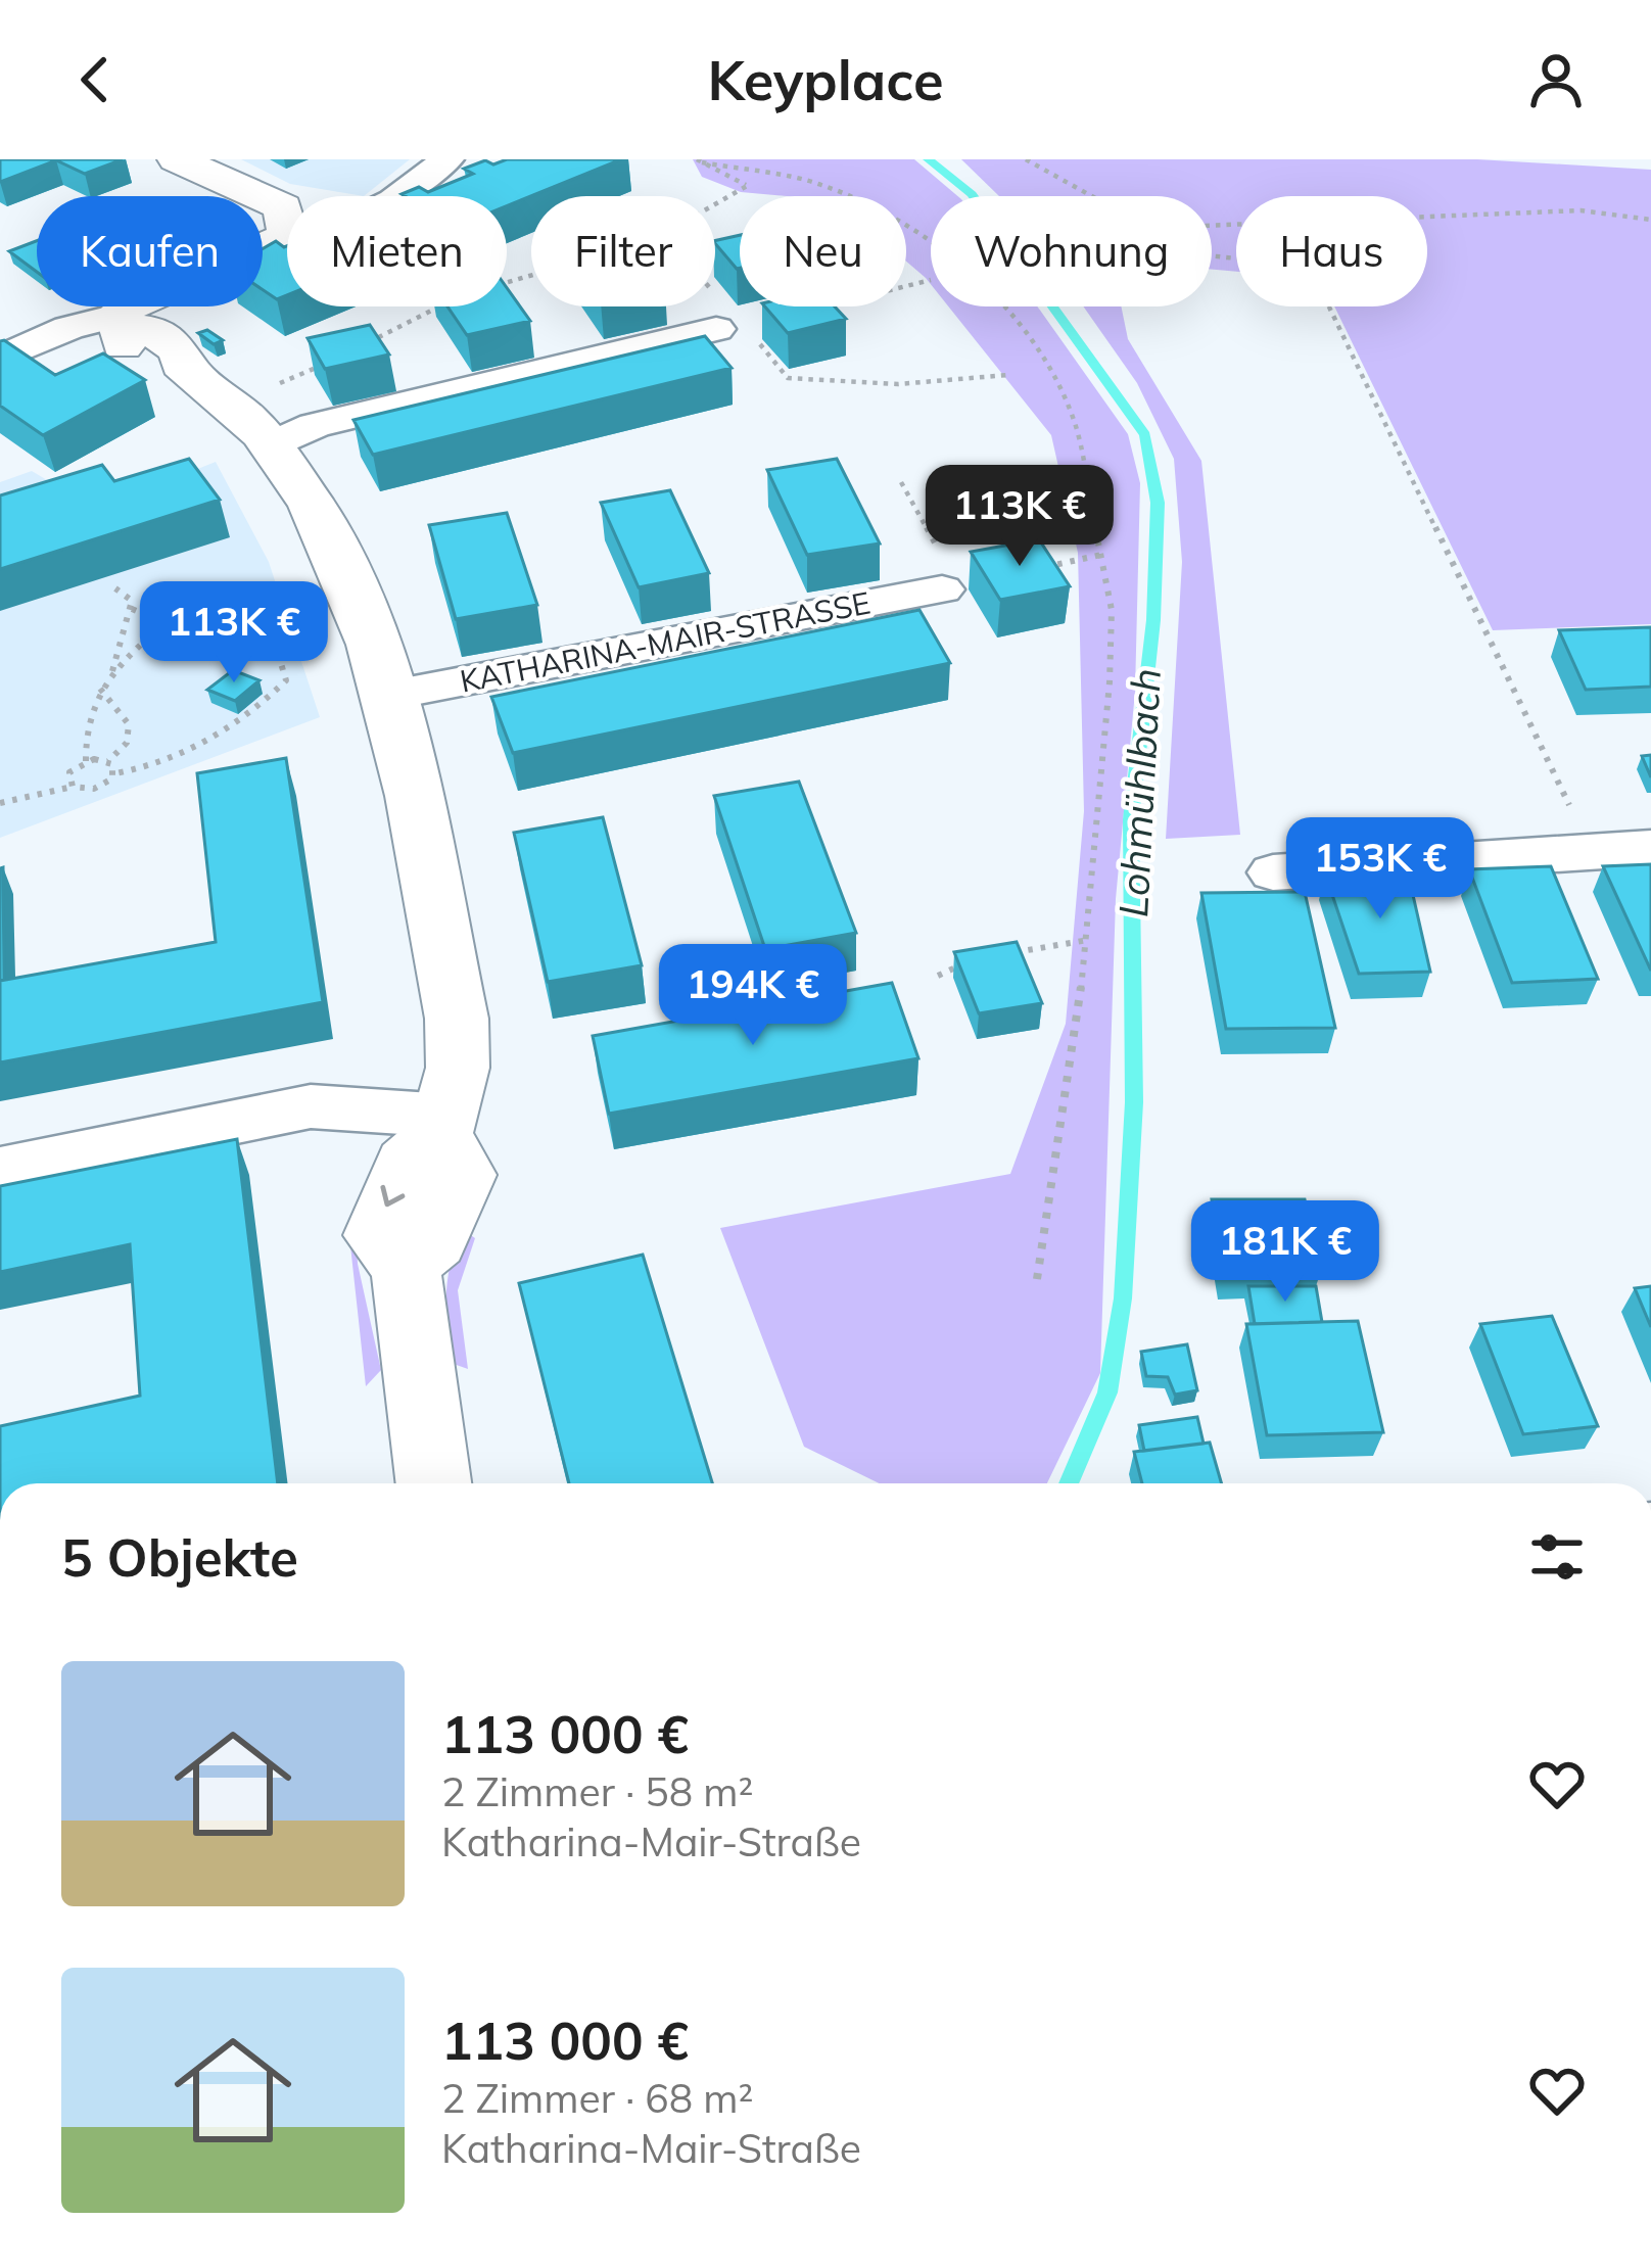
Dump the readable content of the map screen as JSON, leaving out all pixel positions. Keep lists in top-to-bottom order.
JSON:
{
  "streets": {
    "street": ["KATHARINA-MAIR-STRASSE"]
  },
  "water": ["Lohmühlbach"],
  "page": {
    "header": "Keyplace",
    "chip": [
      "Kaufen",
      "Mieten",
      "Filter",
      "Neu",
      "Wohnung",
      "Haus"
    ],
    "price": [
      "113K €",
      "113K €",
      "153K €",
      "194K €",
      "181K €"
    ],
    "heading": "5 Objekte",
    "list": [
      {
        "name": "113 000 €",
        "note": "2 Zimmer · 58 m² · Katharina-Mair-Straße"
      },
      {
        "name": "113 000 €",
        "note": "2 Zimmer · 68 m² · Katharina-Mair-Straße"
      }
    ]
  }
}
